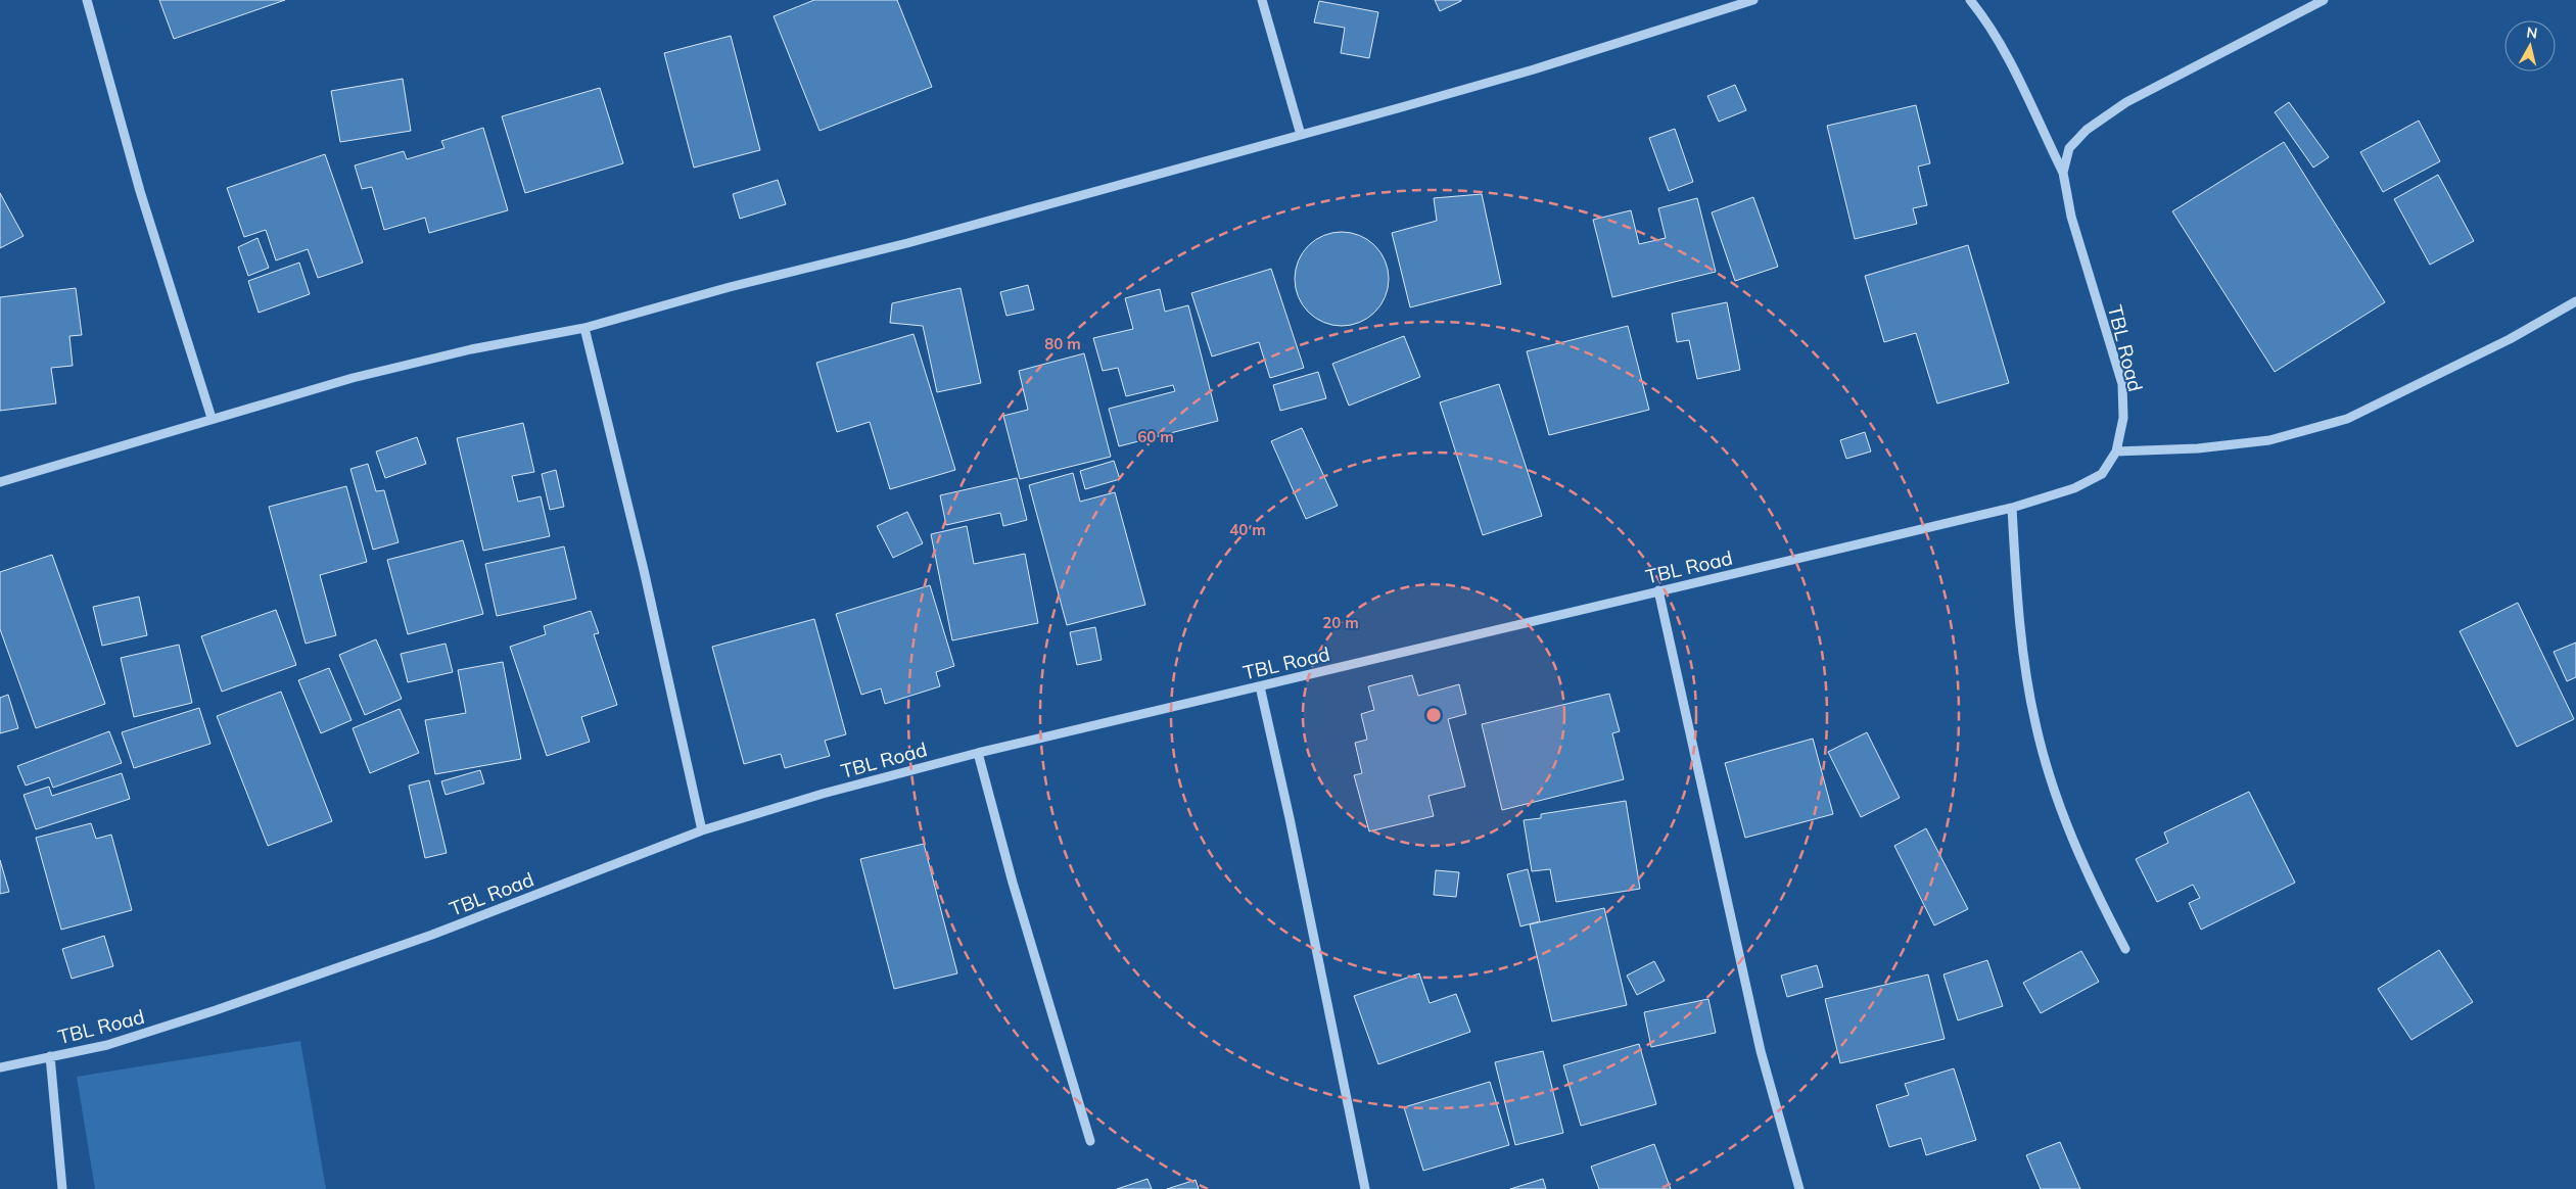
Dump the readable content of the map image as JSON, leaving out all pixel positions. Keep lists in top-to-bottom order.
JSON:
{
  "streets": {
    "street": ["TBL Road"]
  },
  "north": "top",
  "rings": [
    "80 m",
    "60 m",
    "40 m",
    "20 m"
  ]
}
